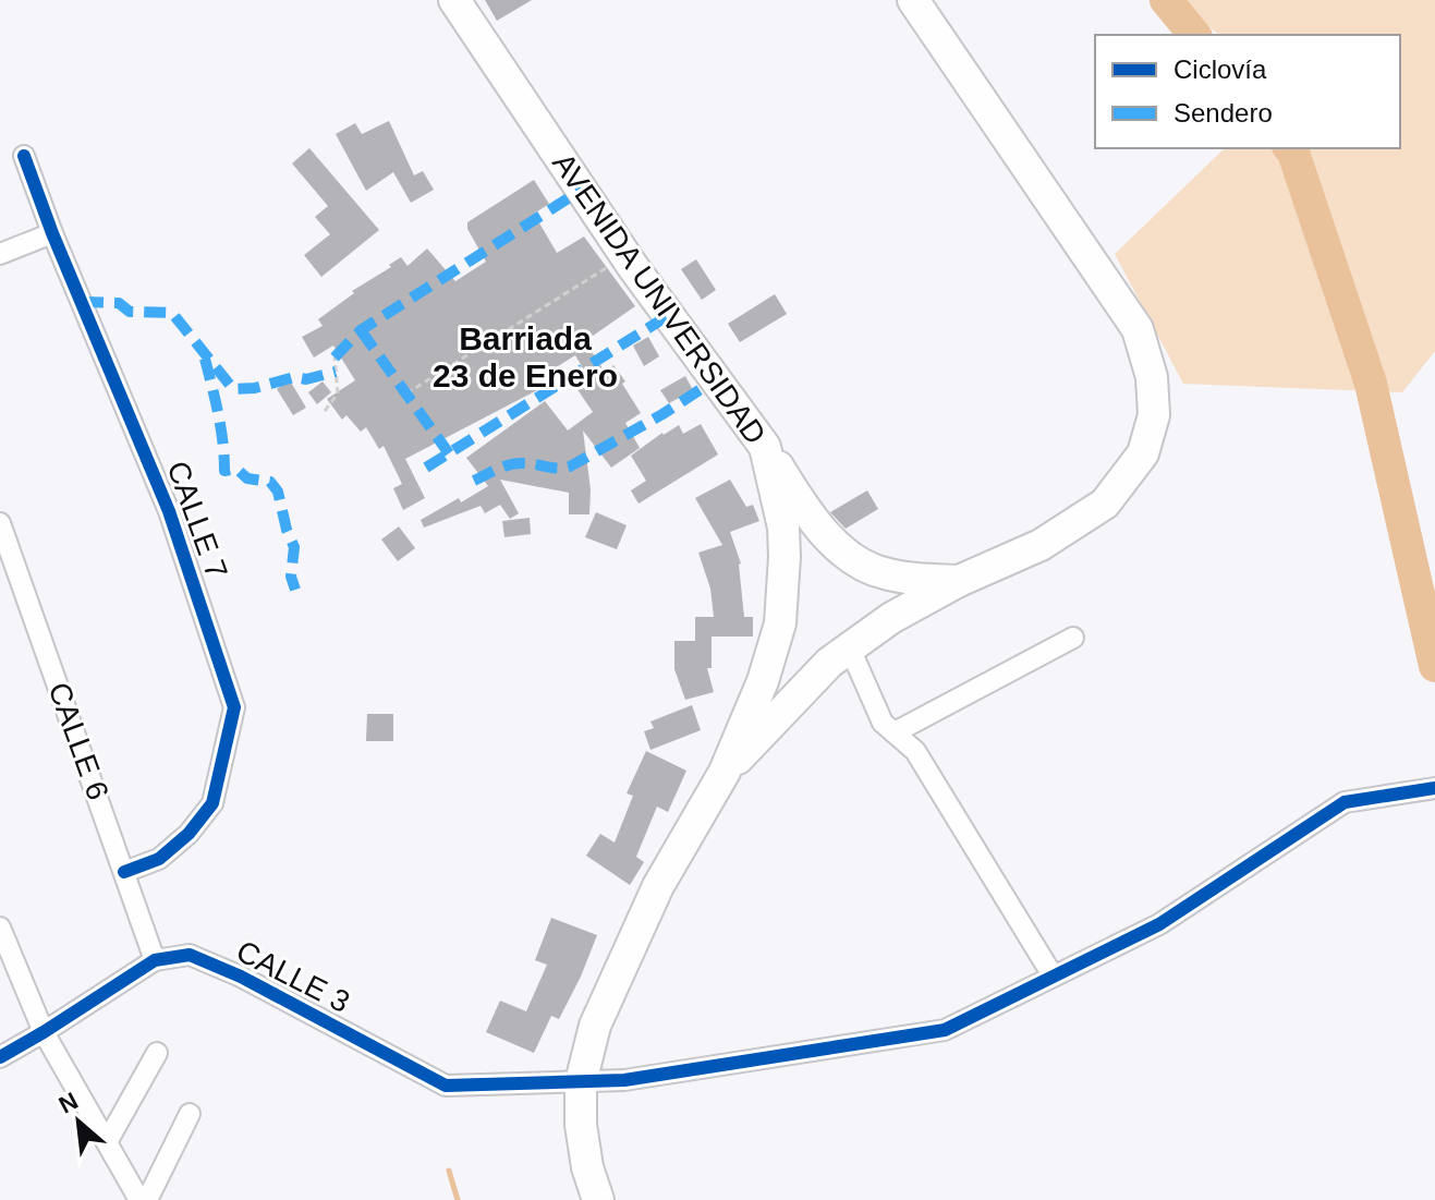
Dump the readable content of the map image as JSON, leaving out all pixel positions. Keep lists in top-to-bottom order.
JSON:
{
  "streets": {
    "highway": ["AVENIDA UNIVERSIDAD"],
    "street": ["CALLE 7", "CALLE 6", "CALLE 3"]
  },
  "crossings": [
    ["CALLE 7", "CALLE 6"],
    ["CALLE 6", "CALLE 3"]
  ],
  "districts": ["Barriada 23 de Enero"],
  "legend": ["Ciclovía", "Sendero"],
  "north": "top left"
}
